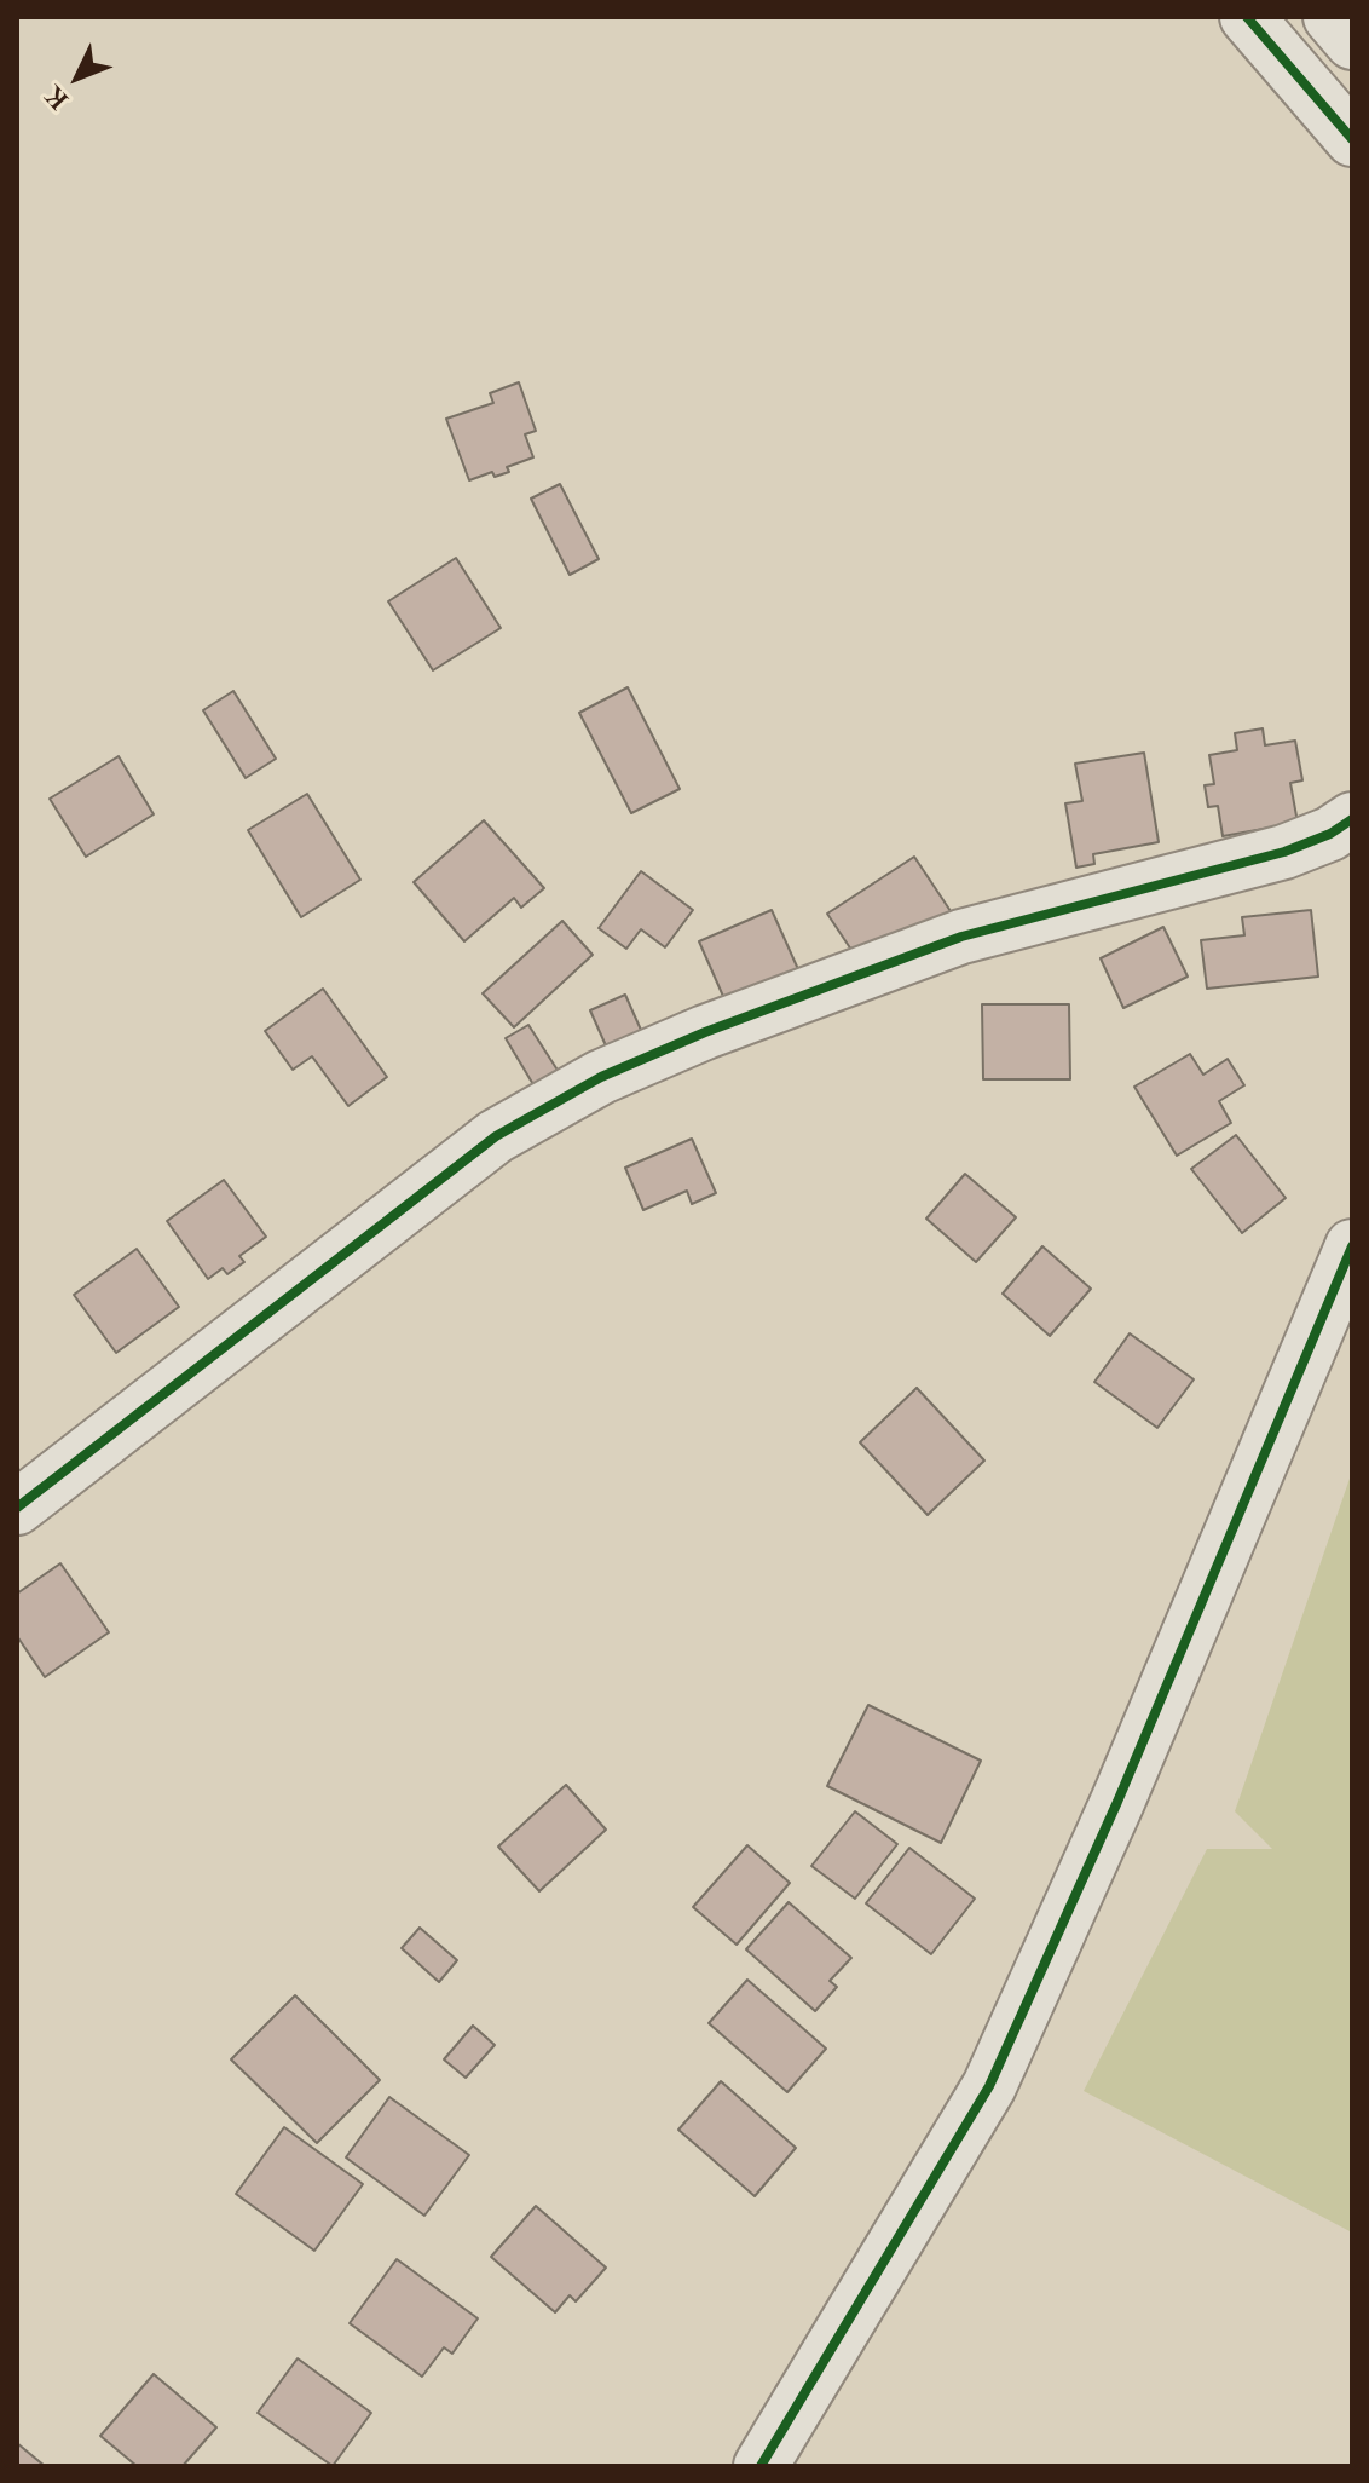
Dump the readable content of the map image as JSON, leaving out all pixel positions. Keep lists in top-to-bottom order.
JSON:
{
  "north": "bottom left"
}
